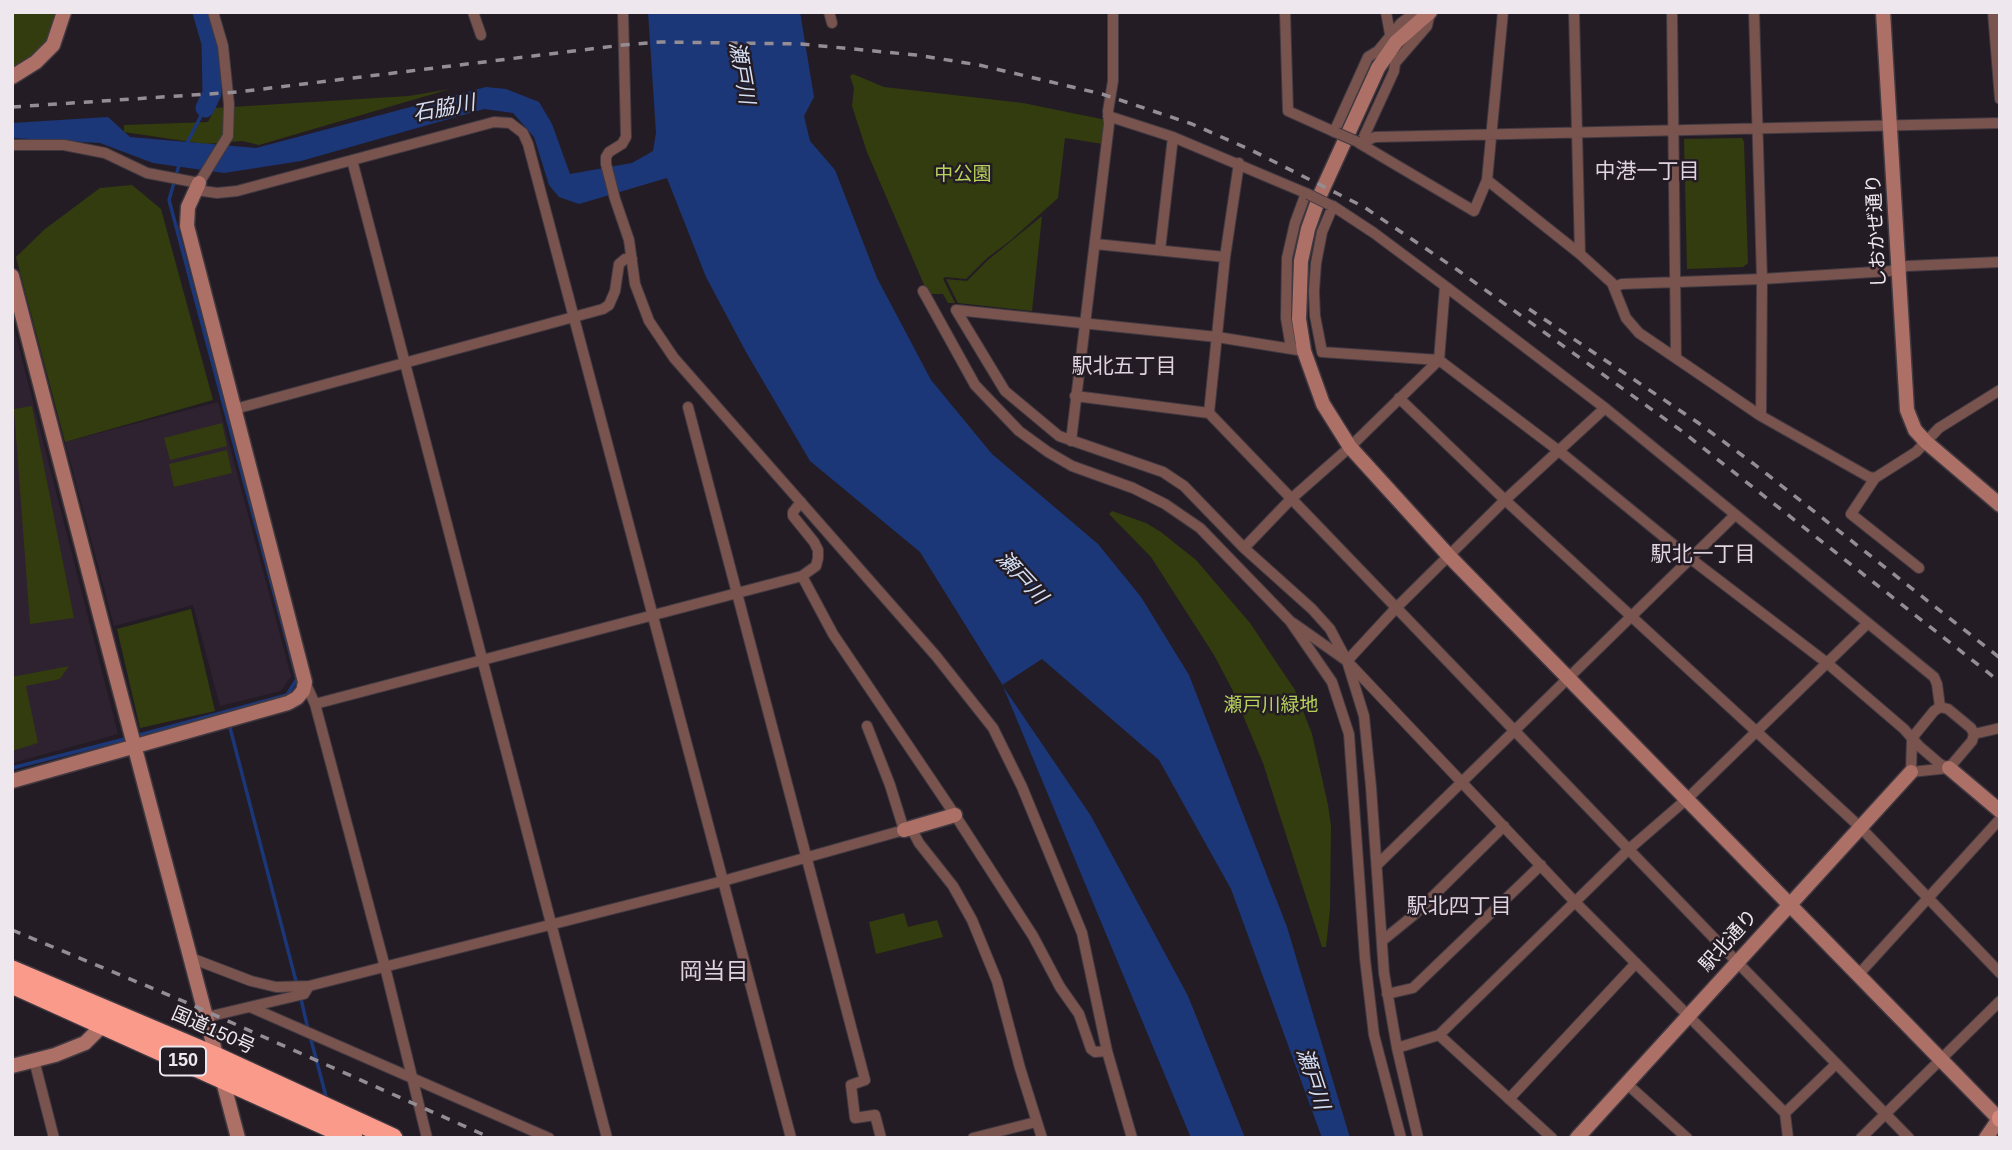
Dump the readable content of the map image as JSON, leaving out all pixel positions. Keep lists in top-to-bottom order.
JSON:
{
  "streets": {
    "highway": ["国道150号", "150"],
    "street": ["しおかぜ通り", "駅北通り"]
  },
  "districts": [
    "中港一丁目",
    "駅北五丁目",
    "駅北一丁目",
    "駅北四丁目",
    "岡当目"
  ],
  "water": ["瀬戸川", "石脇川"],
  "parks": ["中公園", "瀬戸川緑地"]
}
